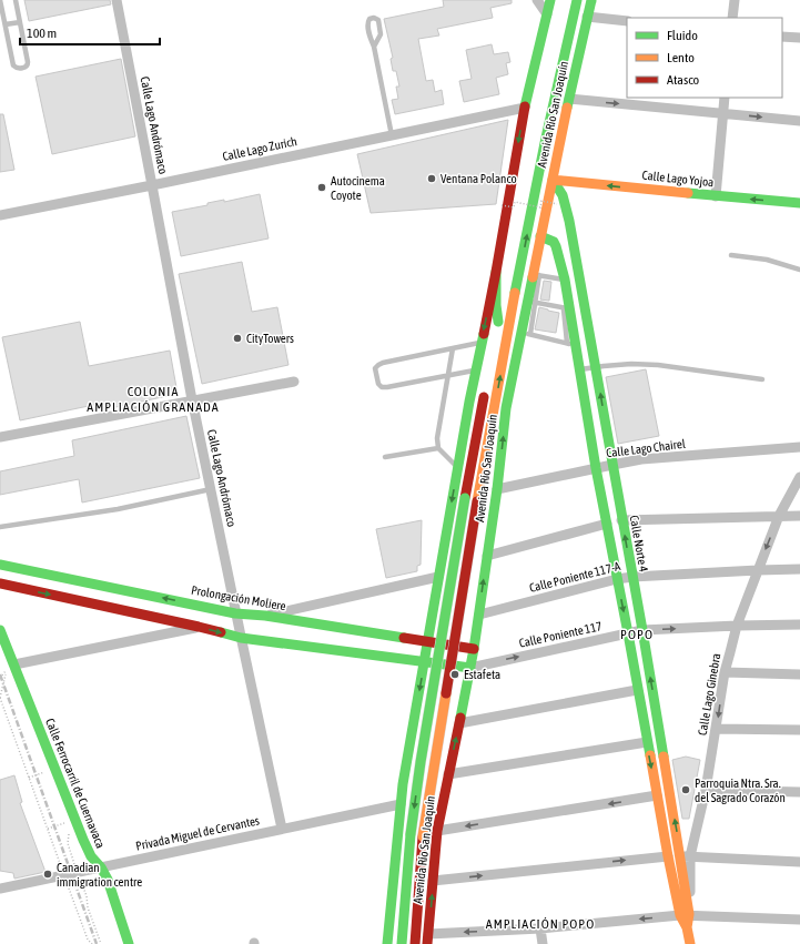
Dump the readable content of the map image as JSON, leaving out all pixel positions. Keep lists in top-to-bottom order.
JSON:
{
  "streets": {
    "main road": [
      "Avenida Río San Joaquín",
      "Calle Lago Yojoa",
      "Calle Norte 4",
      "Prolongación Moliere",
      "Calle Ferrocarril de Cuernavaca"
    ],
    "street": [
      "Calle Lago Andrómaco",
      "Calle Lago Zurich",
      "Calle Lago Chairel",
      "Calle Poniente 117-A",
      "Calle Poniente 117",
      "Calle Lago Ginebra",
      "Privada Miguel de Cervantes"
    ]
  },
  "crossings": [
    ["Avenida Río San Joaquín", "Calle Lago Zurich"],
    ["Avenida Río San Joaquín", "Calle Lago Yojoa"],
    ["Avenida Río San Joaquín", "Calle Lago Chairel"],
    ["Avenida Río San Joaquín", "Calle Norte 4"],
    ["Avenida Río San Joaquín", "Calle Poniente 117-A"],
    ["Avenida Río San Joaquín", "Prolongación Moliere"],
    ["Avenida Río San Joaquín", "Calle Poniente 117"],
    ["Avenida Río San Joaquín", "Privada Miguel de Cervantes"],
    ["Calle Lago Andrómaco", "Calle Lago Zurich"],
    ["Calle Lago Andrómaco", "Prolongación Moliere"],
    ["Calle Lago Andrómaco", "Privada Miguel de Cervantes"],
    ["Calle Lago Yojoa", "Calle Norte 4"],
    ["Calle Lago Chairel", "Calle Norte 4"],
    ["Calle Norte 4", "Calle Poniente 117-A"],
    ["Calle Norte 4", "Calle Poniente 117"],
    ["Calle Norte 4", "Calle Lago Ginebra"],
    ["Calle Poniente 117-A", "Calle Lago Ginebra"],
    ["Calle Poniente 117", "Calle Lago Ginebra"],
    ["Calle Ferrocarril de Cuernavaca", "Privada Miguel de Cervantes"]
  ],
  "one_way": ["Calle Lago Yojoa"],
  "districts": ["COLONIA AMPLIACIÓN GRANADA", "POPO", "AMPLIACIÓN POPO"],
  "places": [
    "Ventana Polanco",
    "Autocinema Coyote",
    "CityTowers",
    "Estafeta",
    "Parroquia Ntra. Sra. del Sagrado Corazón",
    "Canadian immigration centre"
  ],
  "legend": ["Fluido", "Lento", "Atasco"],
  "scale_bar": "100 m"
}
